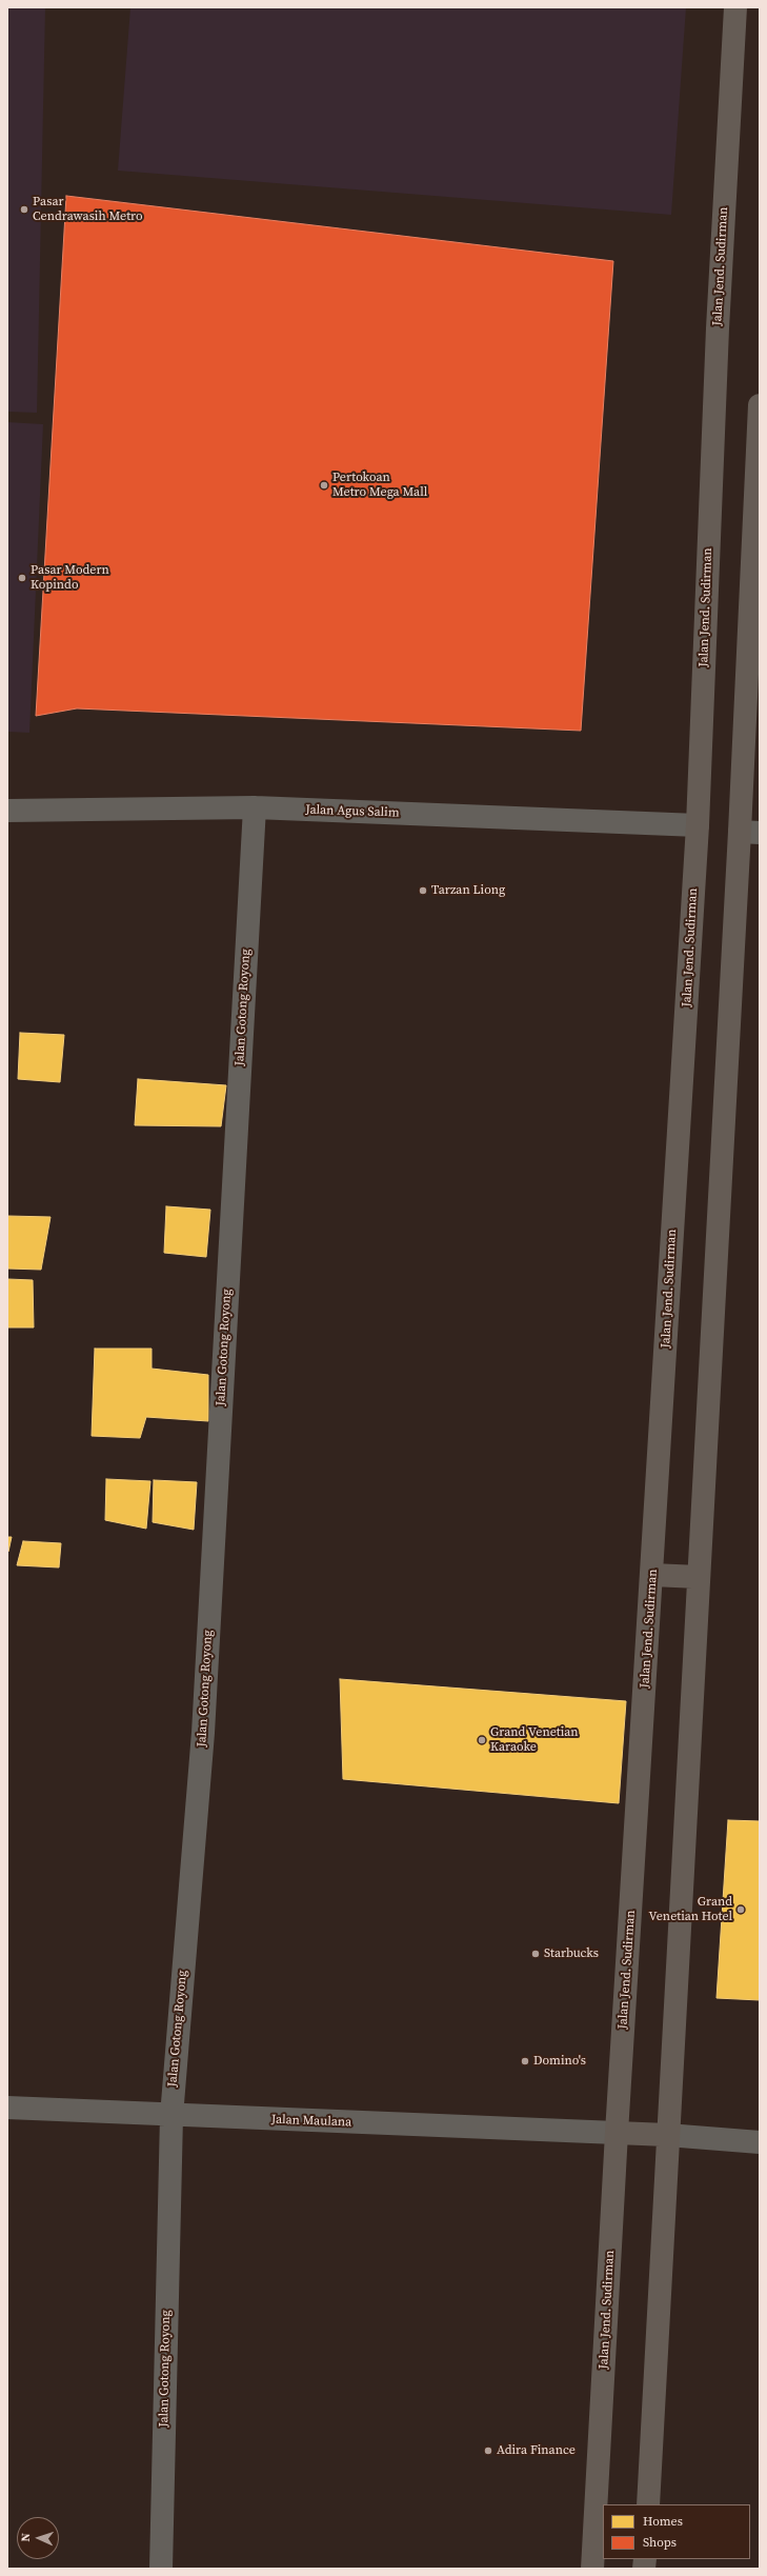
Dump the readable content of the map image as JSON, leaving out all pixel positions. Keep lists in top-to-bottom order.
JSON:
{
  "streets": {
    "highway": ["Jalan Jend. Sudirman"],
    "street": ["Jalan Agus Salim", "Jalan Gotong Royong", "Jalan Maulana"]
  },
  "crossings": [
    ["Jalan Jend. Sudirman", "Jalan Agus Salim"],
    ["Jalan Jend. Sudirman", "Jalan Maulana"],
    ["Jalan Agus Salim", "Jalan Gotong Royong"],
    ["Jalan Gotong Royong", "Jalan Maulana"]
  ],
  "places": [
    "Pasar Cendrawasih Metro",
    "Pertokoan Metro Mega Mall",
    "Pasar Modern Kopindo",
    "Tarzan Liong",
    "Grand Venetian Karaoke",
    "Grand Venetian Hotel",
    "Starbucks",
    "Domino's",
    "Adira Finance"
  ],
  "legend": ["Homes", "Shops"],
  "north": "left"
}
